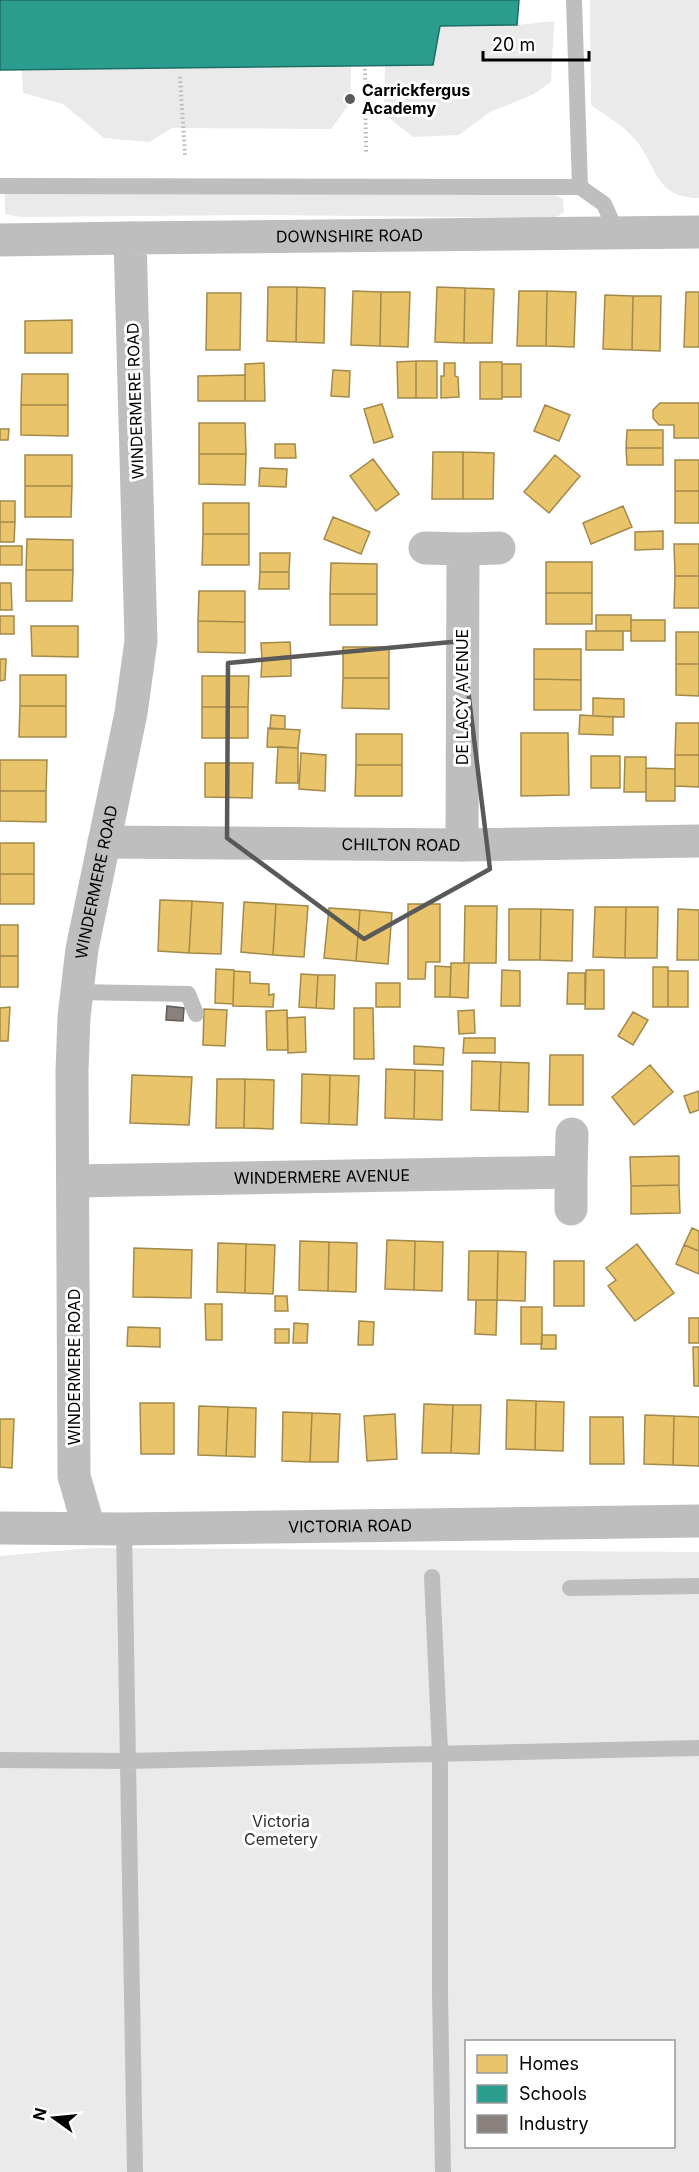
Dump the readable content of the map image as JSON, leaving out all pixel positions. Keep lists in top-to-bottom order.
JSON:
{
  "streets": {
    "street": [
      "DOWNSHIRE ROAD",
      "WINDERMERE ROAD",
      "DE LACY AVENUE",
      "CHILTON ROAD",
      "WINDERMERE AVENUE",
      "VICTORIA ROAD"
    ]
  },
  "crossings": [
    ["DOWNSHIRE ROAD", "WINDERMERE ROAD"],
    ["WINDERMERE ROAD", "CHILTON ROAD"],
    ["WINDERMERE ROAD", "WINDERMERE AVENUE"],
    ["WINDERMERE ROAD", "VICTORIA ROAD"],
    ["DE LACY AVENUE", "CHILTON ROAD"]
  ],
  "parks": ["Victoria Cemetery"],
  "places": ["Carrickfergus Academy"],
  "legend": ["Homes", "Schools", "Industry"],
  "scale_bar": "20 m",
  "north": "left"
}
